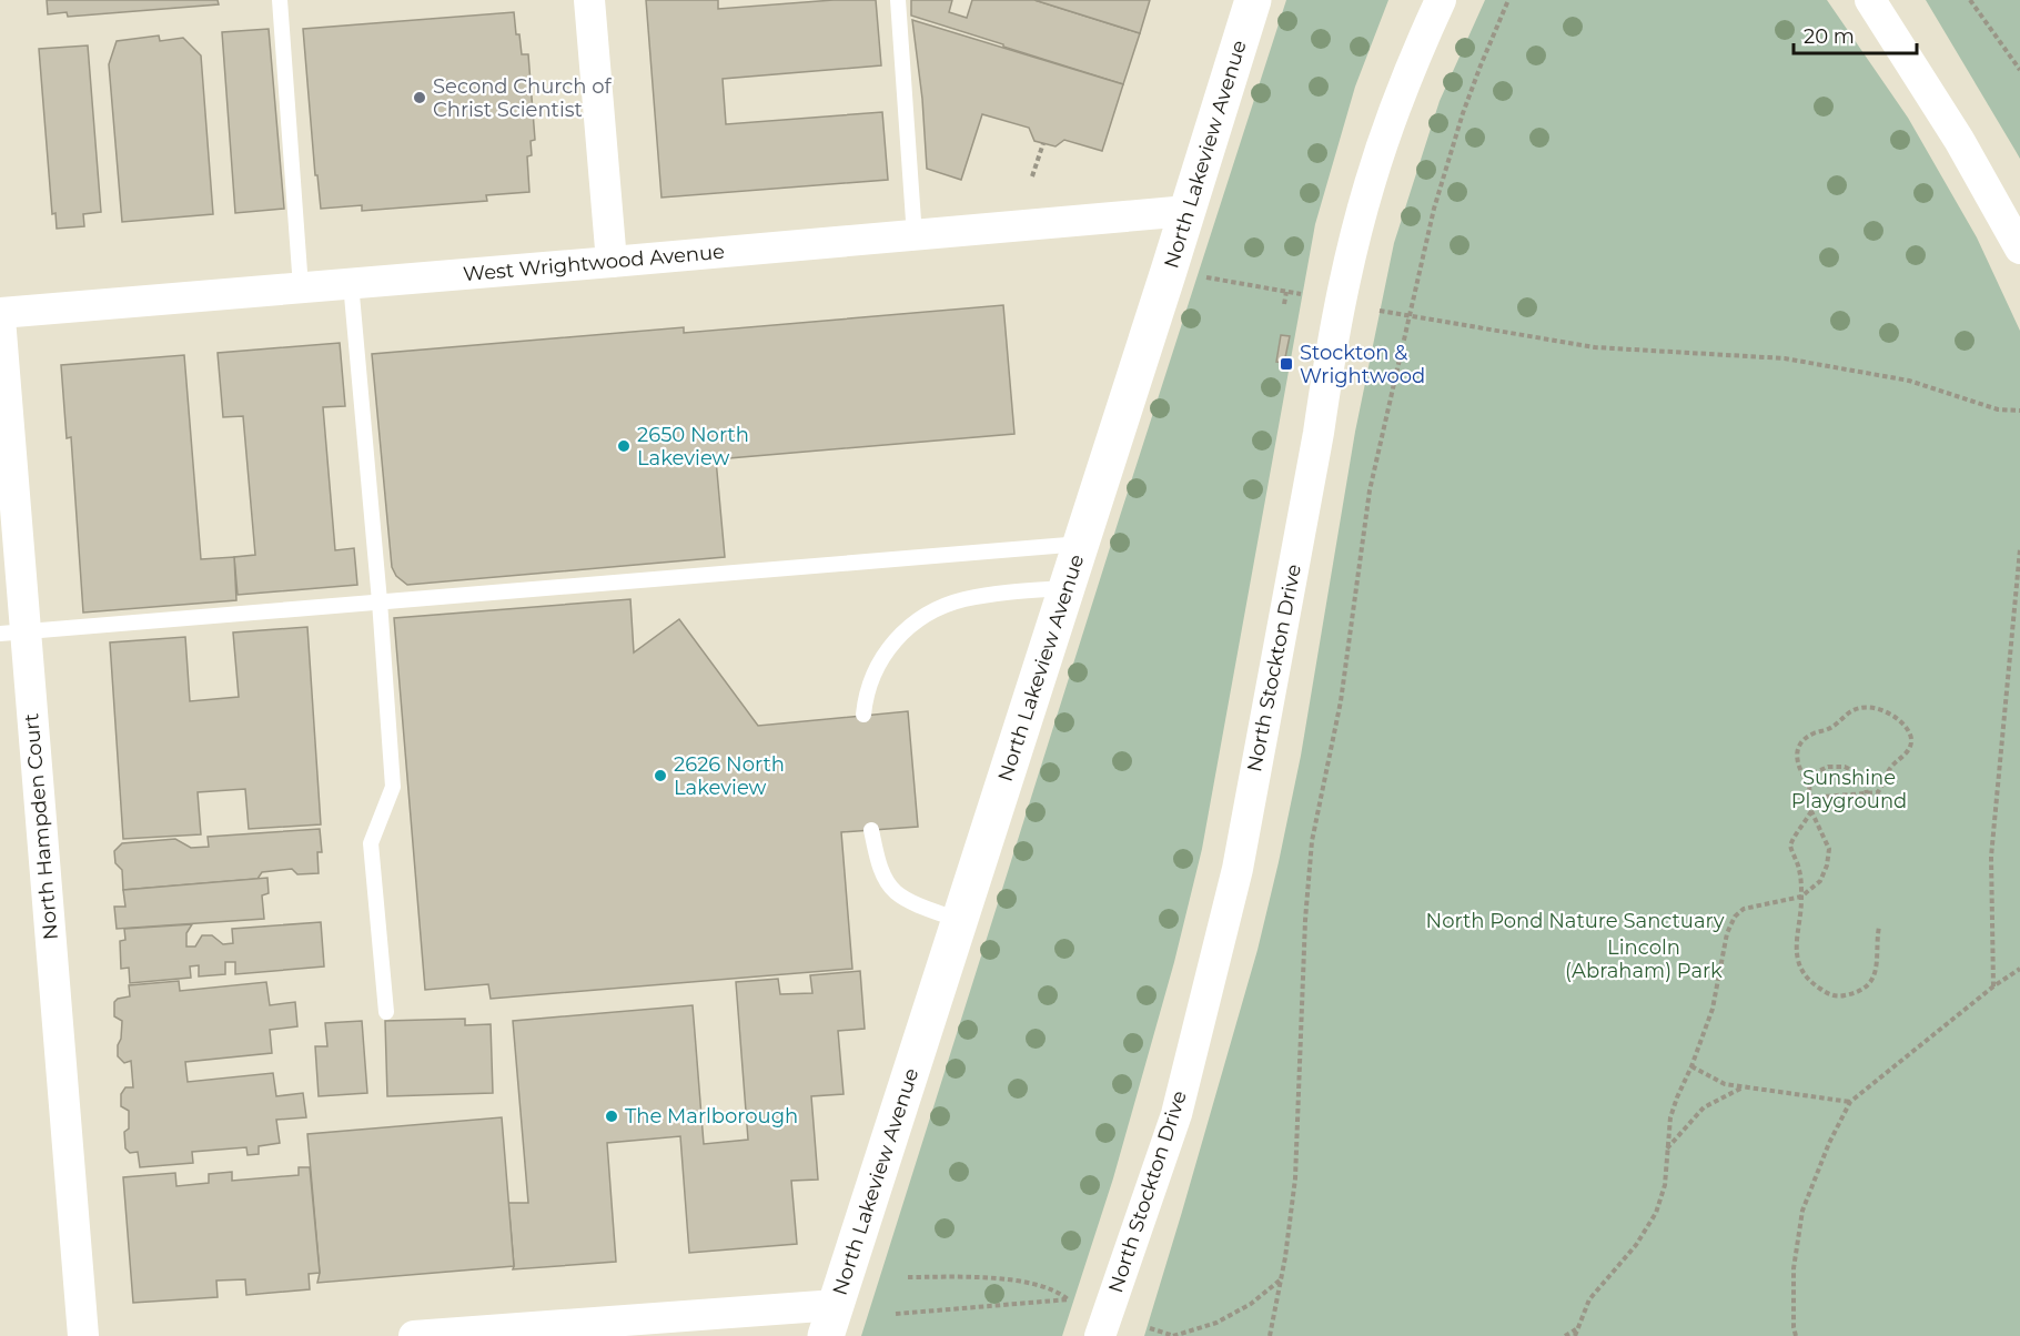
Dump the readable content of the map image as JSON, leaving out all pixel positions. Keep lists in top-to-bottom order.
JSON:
{
  "streets": {
    "main road": ["North Lakeview Avenue"],
    "street": ["West Wrightwood Avenue", "North Stockton Drive", "North Hampden Court"]
  },
  "crossings": [
    ["North Lakeview Avenue", "West Wrightwood Avenue"]
  ],
  "parks": ["Sunshine Playground", "North Pond Nature Sanctuary", "Lincoln (Abraham) Park"],
  "places": {
    "other": [
      "Second Church of Christ Scientist",
      "2650 North Lakeview",
      "2626 North Lakeview",
      "The Marlborough"
    ],
    "transit": ["Stockton & Wrightwood"]
  },
  "scale_bar": "20 m"
}
